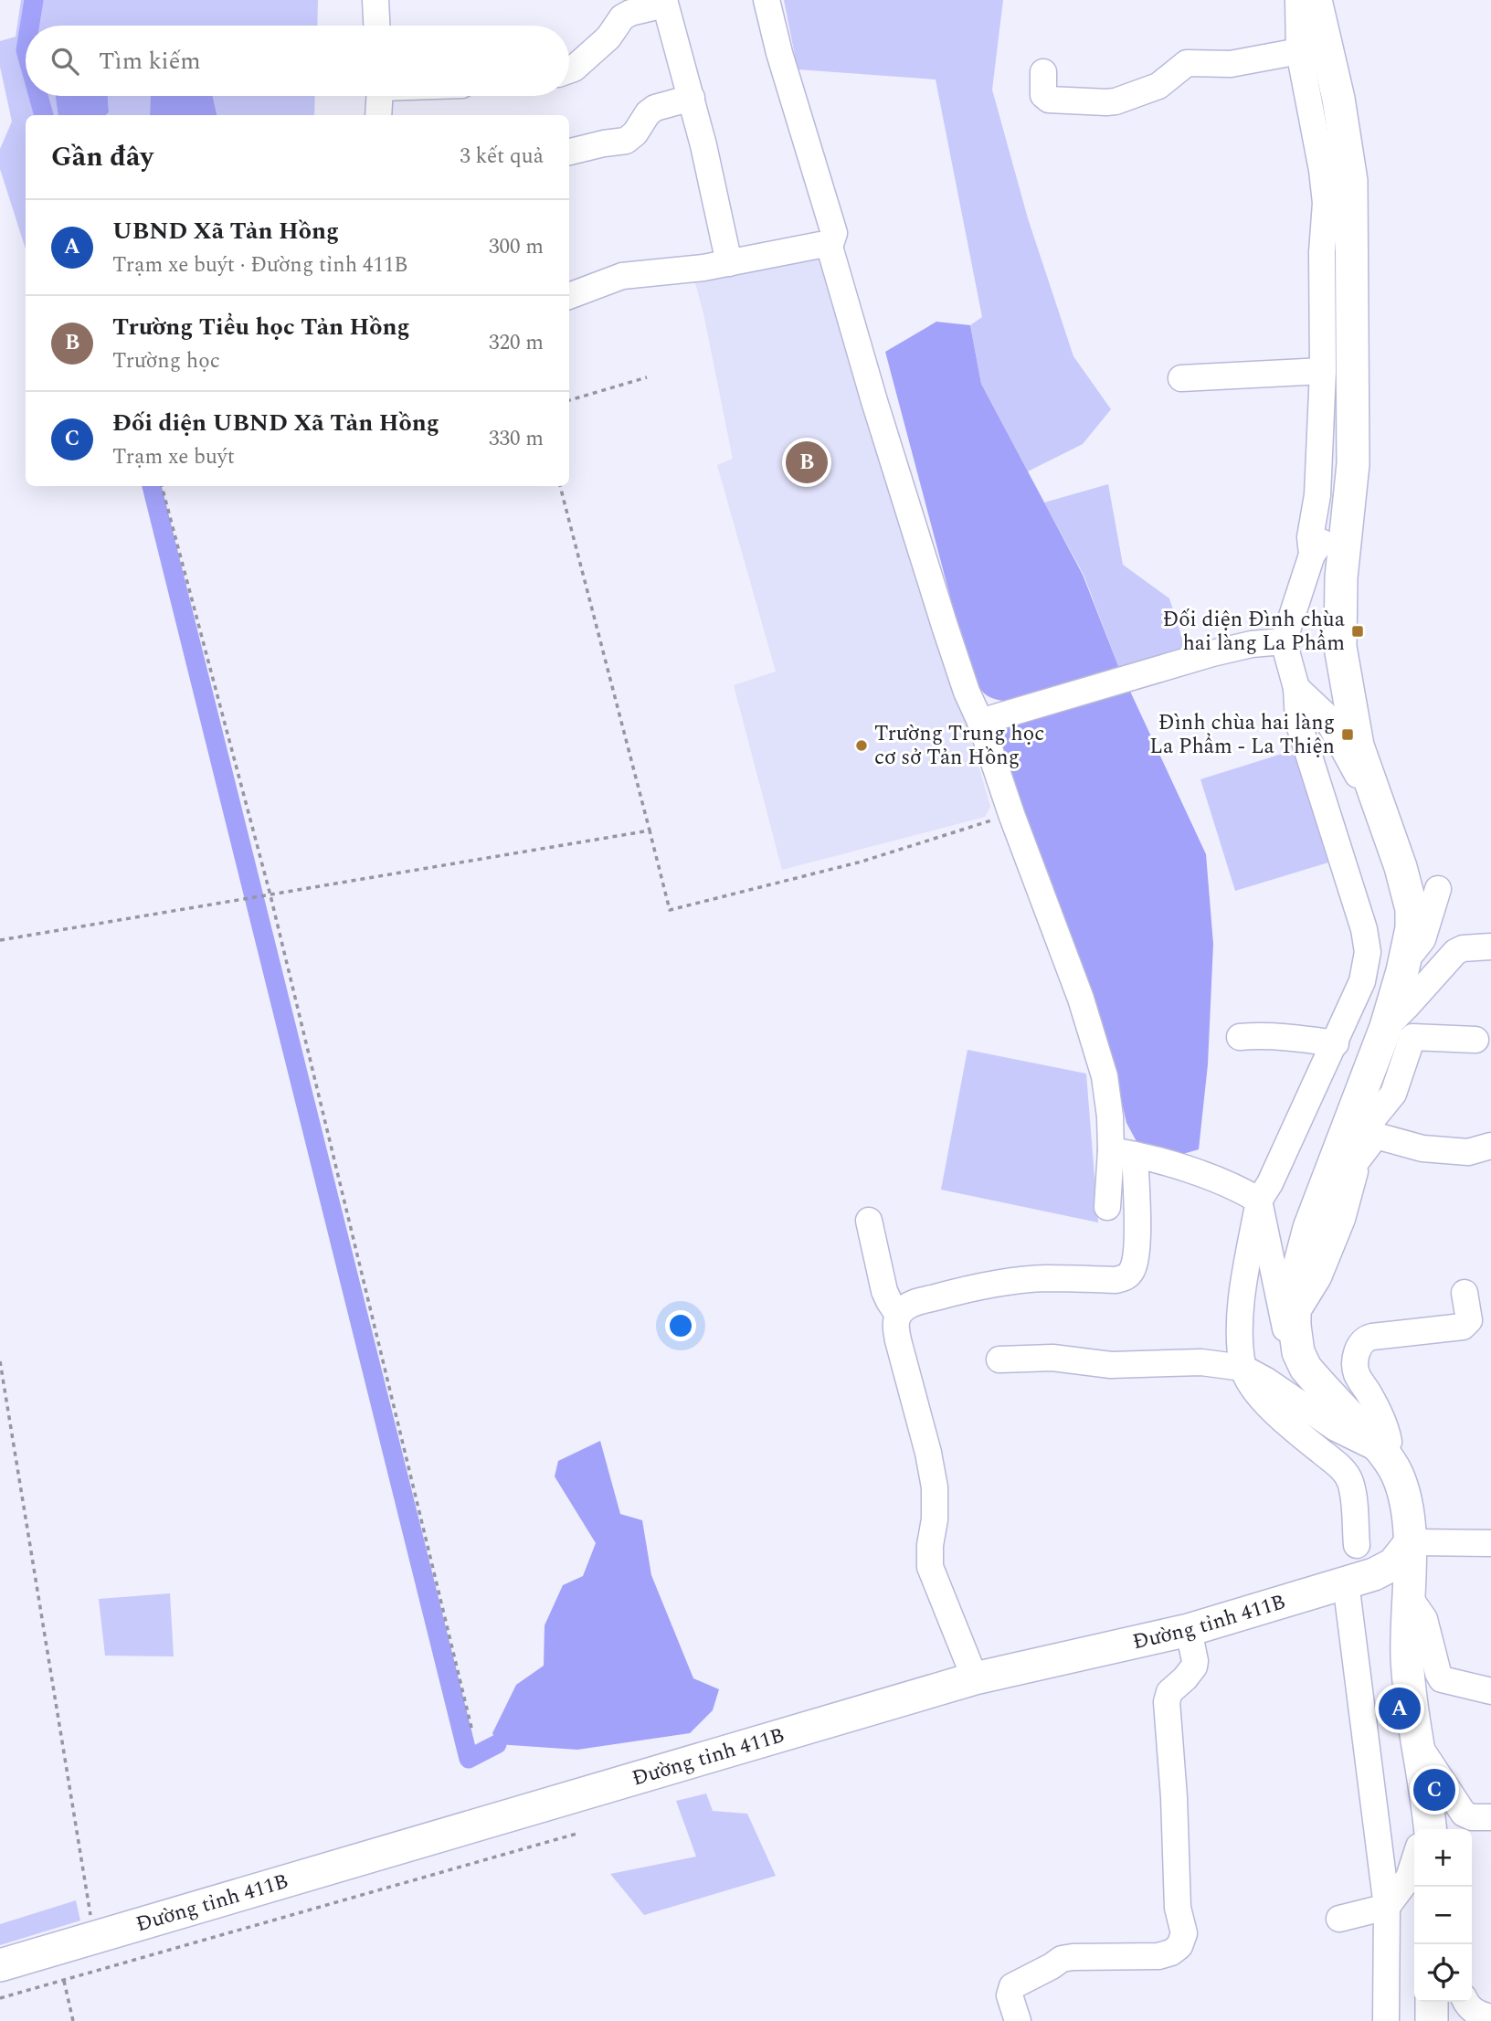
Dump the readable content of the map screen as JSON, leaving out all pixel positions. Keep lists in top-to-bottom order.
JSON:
{
  "streets": {
    "main road": ["Đường tỉnh 411B"]
  },
  "places": {
    "transit": ["Đối diện Đình chùa hai làng La Phẩm", "Đình chùa hai làng La Phẩm - La Thiện"],
    "other": ["Trường Trung học cơ sở Tản Hồng"]
  },
  "page": {
    "search": "Tìm kiếm",
    "heading": ["Gần đây", "3 kết quả"],
    "list": [
      {
        "mark": "A",
        "name": "UBND Xã Tản Hồng",
        "note": "Trạm xe buýt · Đường tỉnh 411B",
        "value": "300 m"
      },
      {
        "mark": "B",
        "name": "Trường Tiểu học Tản Hồng",
        "note": "Trường học",
        "value": "320 m"
      },
      {
        "mark": "C",
        "name": "Đối diện UBND Xã Tản Hồng",
        "note": "Trạm xe buýt",
        "value": "330 m"
      }
    ],
    "pins": ["B", "A", "C"],
    "map_buttons": ["+", "−"]
  }
}
